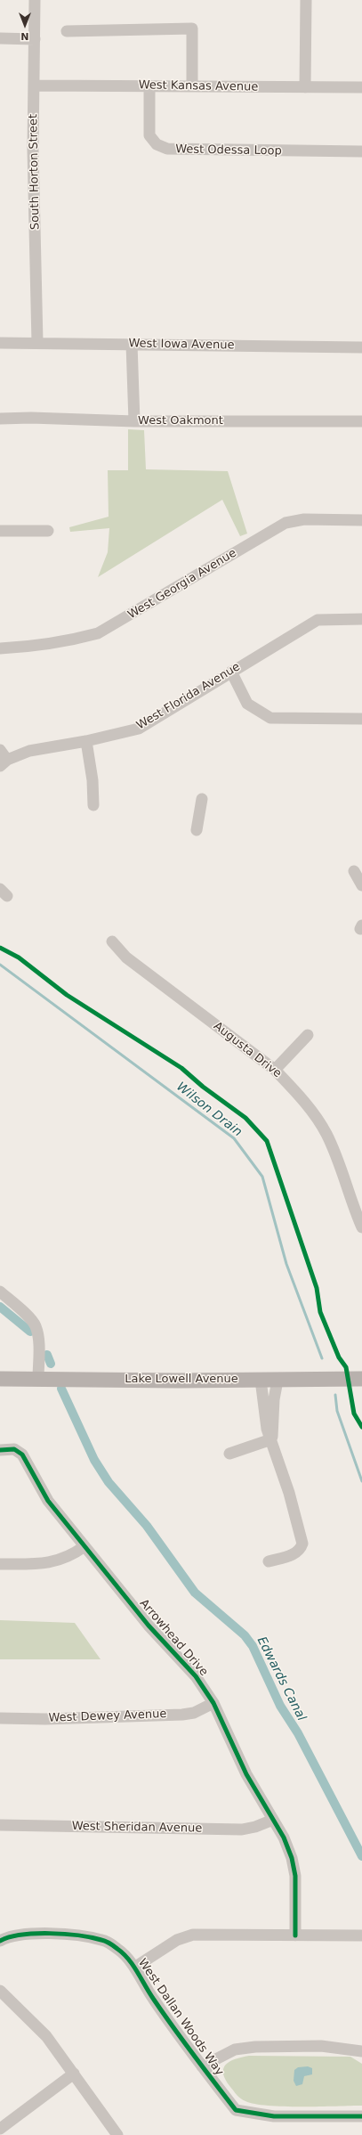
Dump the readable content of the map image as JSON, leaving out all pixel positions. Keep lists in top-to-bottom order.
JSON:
{
  "streets": {
    "main road": ["Lake Lowell Avenue"],
    "street": [
      "West Kansas Avenue",
      "West Odessa Loop",
      "South Horton Street",
      "West Iowa Avenue",
      "West Oakmont",
      "West Georgia Avenue",
      "West Florida Avenue",
      "Augusta Drive",
      "Arrowhead Drive",
      "West Dewey Avenue",
      "West Sheridan Avenue",
      "West Dallan Woods Way"
    ]
  },
  "crossings": [
    ["West Kansas Avenue", "West Odessa Loop"],
    ["West Kansas Avenue", "South Horton Street"],
    ["South Horton Street", "West Iowa Avenue"],
    ["Arrowhead Drive", "West Dewey Avenue"],
    ["Arrowhead Drive", "West Sheridan Avenue"]
  ],
  "water": ["Wilson Drain", "Edwards Canal"],
  "north": "bottom"
}
